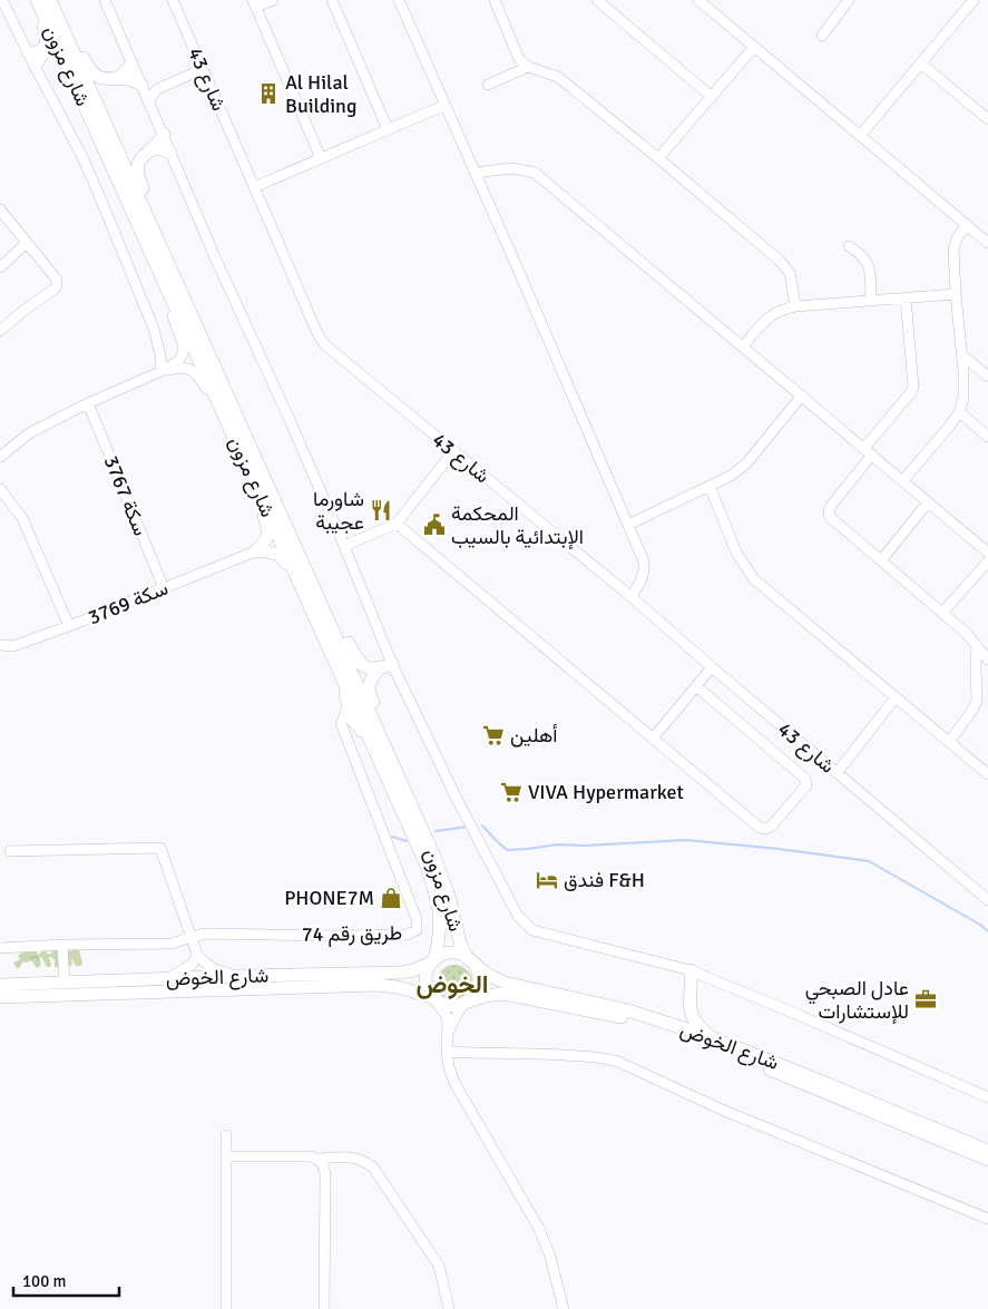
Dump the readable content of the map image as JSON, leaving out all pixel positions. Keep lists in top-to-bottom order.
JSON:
{
  "streets": {
    "main road": ["شارع مزون", "شارع الخوض"],
    "street": [
      "شارع 43",
      "سكة 3767",
      "سكة 3769",
      "طريق رقم 74"
    ]
  },
  "crossings": [
    ["شارع مزون", "شارع الخوض"],
    ["سكة 3767", "سكة 3769"]
  ],
  "districts": ["الخوض"],
  "places": {
    "building": ["Al Hilal Building"],
    "restaurant": ["شاورما عجيبة"],
    "public building": ["المحكمة الإبتدائية بالسيب"],
    "supermarket": ["أهلين", "VIVA Hypermarket"],
    "hotel": ["فندق F&H"],
    "shop": ["PHONE7M"],
    "office": ["عادل الصبحي للإستشارات"]
  },
  "scale_bar": "100 m"
}
